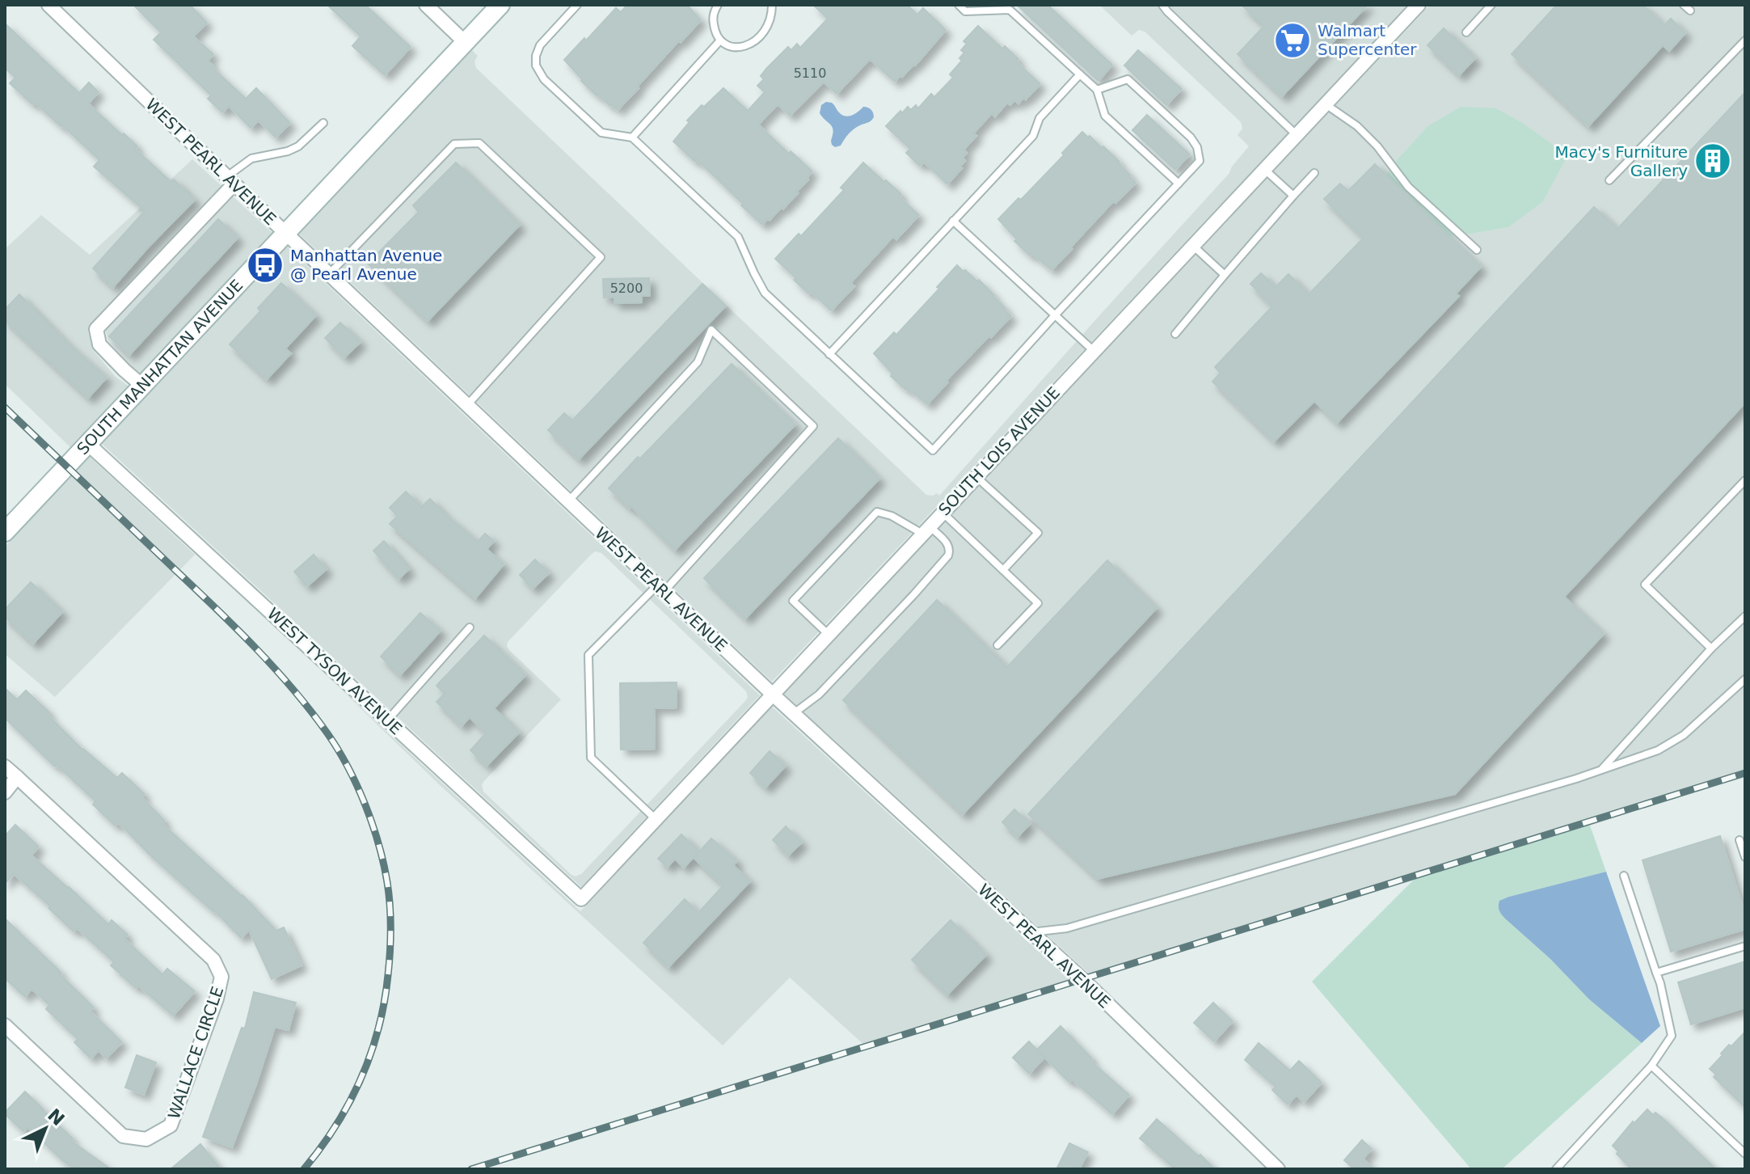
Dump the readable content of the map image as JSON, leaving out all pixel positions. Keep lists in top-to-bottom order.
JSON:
{
  "streets": {
    "street": [
      "WEST PEARL AVENUE",
      "SOUTH MANHATTAN AVENUE",
      "SOUTH LOIS AVENUE",
      "WEST TYSON AVENUE",
      "WALLACE CIRCLE"
    ]
  },
  "crossings": [
    ["WEST PEARL AVENUE", "SOUTH MANHATTAN AVENUE"],
    ["WEST PEARL AVENUE", "SOUTH LOIS AVENUE"],
    ["SOUTH MANHATTAN AVENUE", "WEST TYSON AVENUE"],
    ["SOUTH LOIS AVENUE", "WEST TYSON AVENUE"]
  ],
  "places": {
    "supermarket": ["Walmart Supercenter"],
    "building": ["Macy's Furniture Gallery"],
    "bus stop": ["Manhattan Avenue @ Pearl Avenue"]
  },
  "house_numbers": ["5110", "5200"],
  "north": "top right"
}
